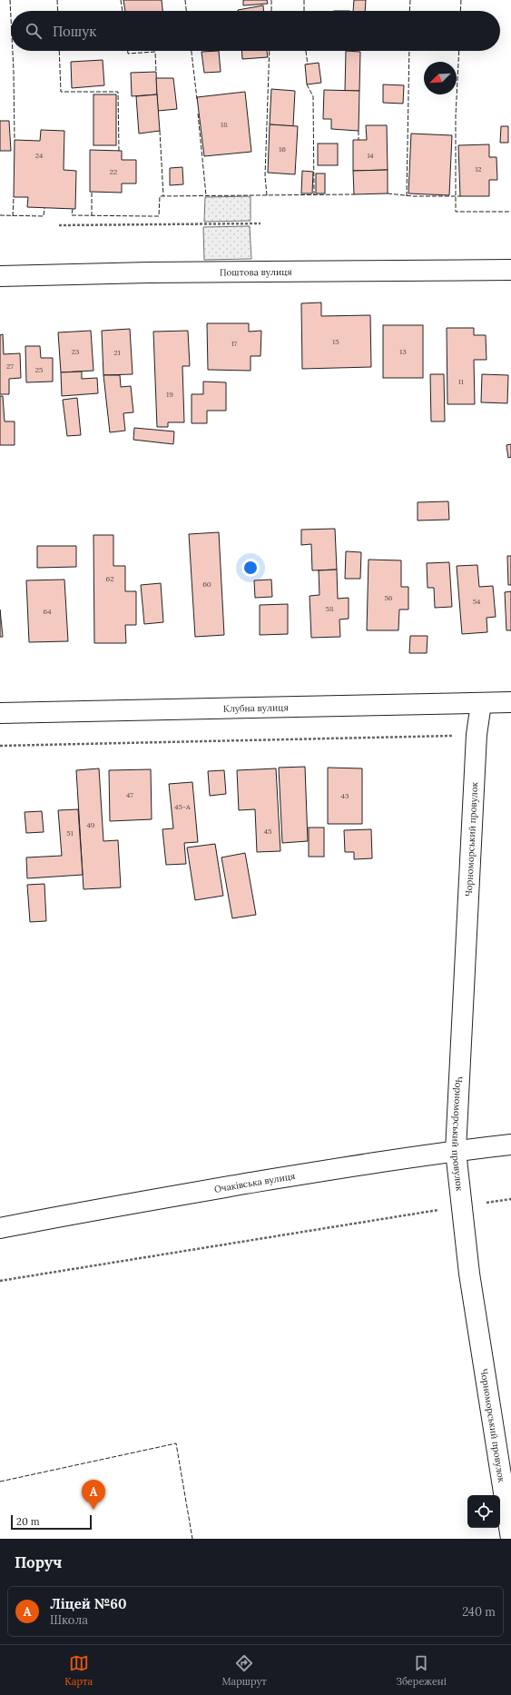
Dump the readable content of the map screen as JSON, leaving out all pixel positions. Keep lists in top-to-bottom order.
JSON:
{
  "streets": {
    "street": [
      "Поштова вулиця",
      "Клубна вулиця",
      "Чорноморський провулок",
      "Очаківська вулиця"
    ]
  },
  "crossings": [
    ["Клубна вулиця", "Чорноморський провулок"],
    ["Чорноморський провулок", "Очаківська вулиця"]
  ],
  "house_numbers": [
    "18",
    "16",
    "24",
    "14",
    "12",
    "22",
    "15",
    "17",
    "23",
    "13",
    "21",
    "27",
    "25",
    "11",
    "19",
    "62",
    "60",
    "56",
    "54",
    "58",
    "64",
    "47",
    "43",
    "45-А",
    "49",
    "45",
    "51"
  ],
  "scale_bar": "20 m",
  "north": "bottom left",
  "page": {
    "search": "Пошук",
    "pins": "A",
    "scale": "20 m",
    "heading": "Поруч",
    "list": [
      {
        "mark": "A",
        "name": "Ліцей №60",
        "note": "Школа",
        "value": "240 m"
      }
    ],
    "nav": ["Карта", "Маршрут", "Збережені"]
  }
}
